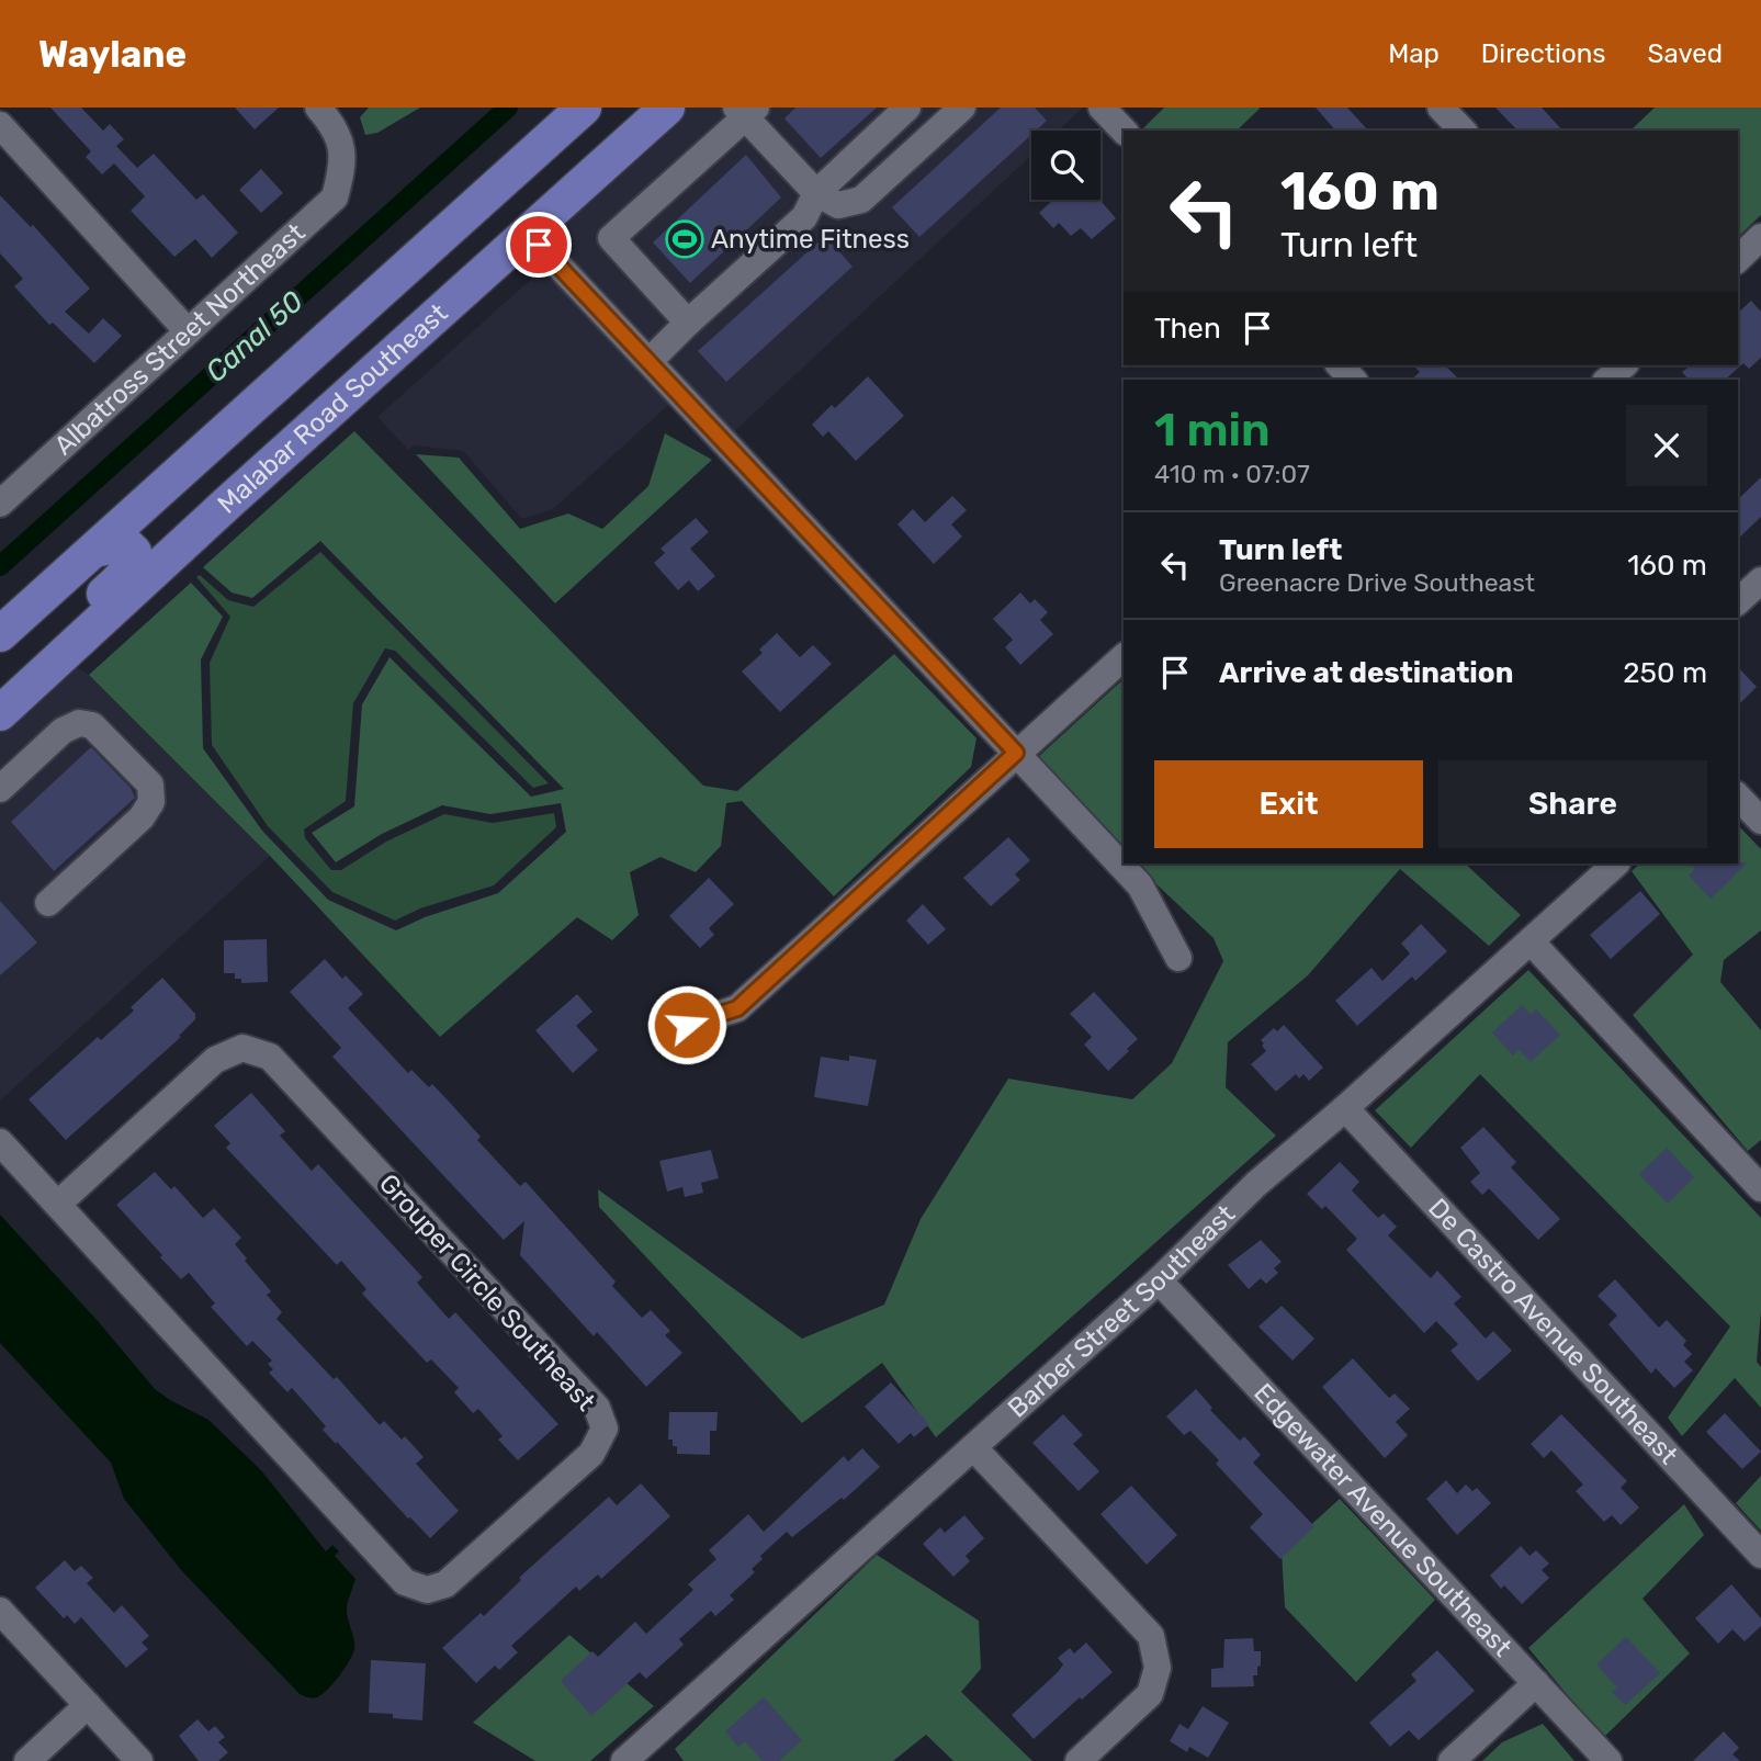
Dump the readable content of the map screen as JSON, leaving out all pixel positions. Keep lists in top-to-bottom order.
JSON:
{
  "streets": {
    "main road": ["Malabar Road Southeast"],
    "street": [
      "Albatross Street Northeast",
      "Grouper Circle Southeast",
      "Barber Street Southeast",
      "De Castro Avenue Southeast",
      "Edgewater Avenue Southeast"
    ]
  },
  "crossings": [
    ["Barber Street Southeast", "De Castro Avenue Southeast"],
    ["Barber Street Southeast", "Edgewater Avenue Southeast"]
  ],
  "water": ["Canal 50"],
  "places": {
    "sports": ["Anytime Fitness"]
  },
  "page": {
    "header": "Waylane",
    "nav": ["Map", "Directions", "Saved"],
    "turn": ["160 m", "Turn left"],
    "then": "Then",
    "heading": ["1 min", "410 m · 07:07"],
    "list": [
      {
        "name": "Turn left",
        "note": "Greenacre Drive Southeast",
        "value": "160 m"
      },
      {
        "name": "Arrive at destination",
        "value": "250 m"
      }
    ],
    "buttons": ["Exit", "Share"]
  }
}
